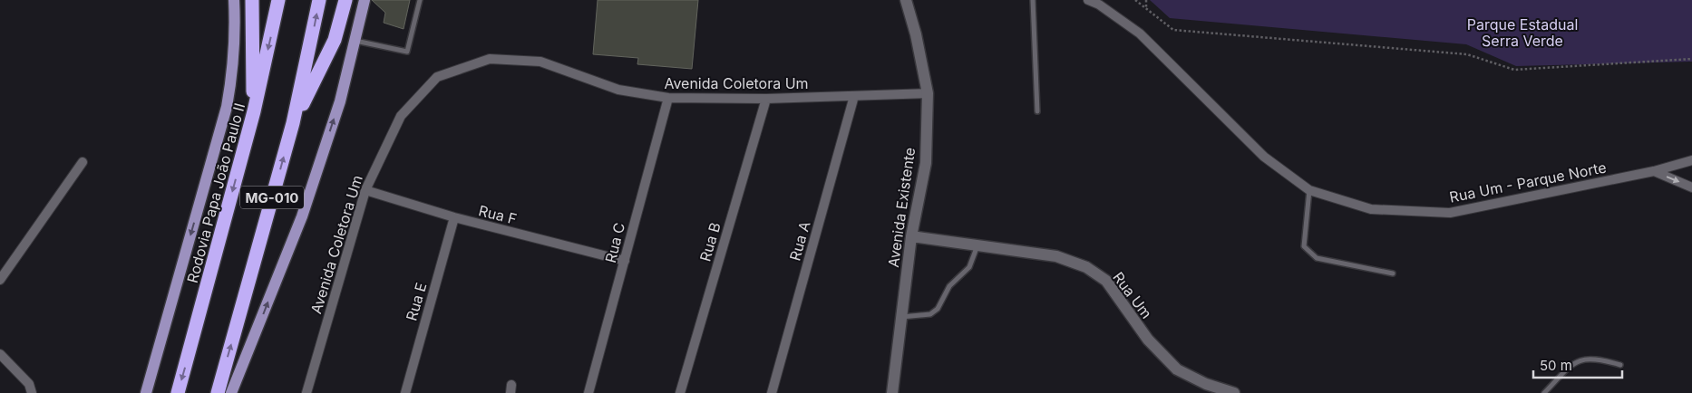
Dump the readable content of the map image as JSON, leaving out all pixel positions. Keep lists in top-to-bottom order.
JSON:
{
  "streets": {
    "highway": ["Rodovia Papa João Paulo II", "MG-010"],
    "street": [
      "Avenida Coletora Um",
      "Rua Um - Parque Norte",
      "Avenida Existente",
      "Rua F",
      "Rua A",
      "Rua B",
      "Rua C",
      "Rua Um",
      "Rua E"
    ]
  },
  "crossings": [
    ["Avenida Coletora Um", "Avenida Existente"],
    ["Avenida Coletora Um", "Rua F"],
    ["Avenida Coletora Um", "Rua A"],
    ["Avenida Coletora Um", "Rua B"],
    ["Avenida Coletora Um", "Rua C"],
    ["Avenida Existente", "Rua Um"],
    ["Rua F", "Rua C"],
    ["Rua F", "Rua E"]
  ],
  "parks": ["Parque Estadual Serra Verde"],
  "scale_bar": "50 m"
}
